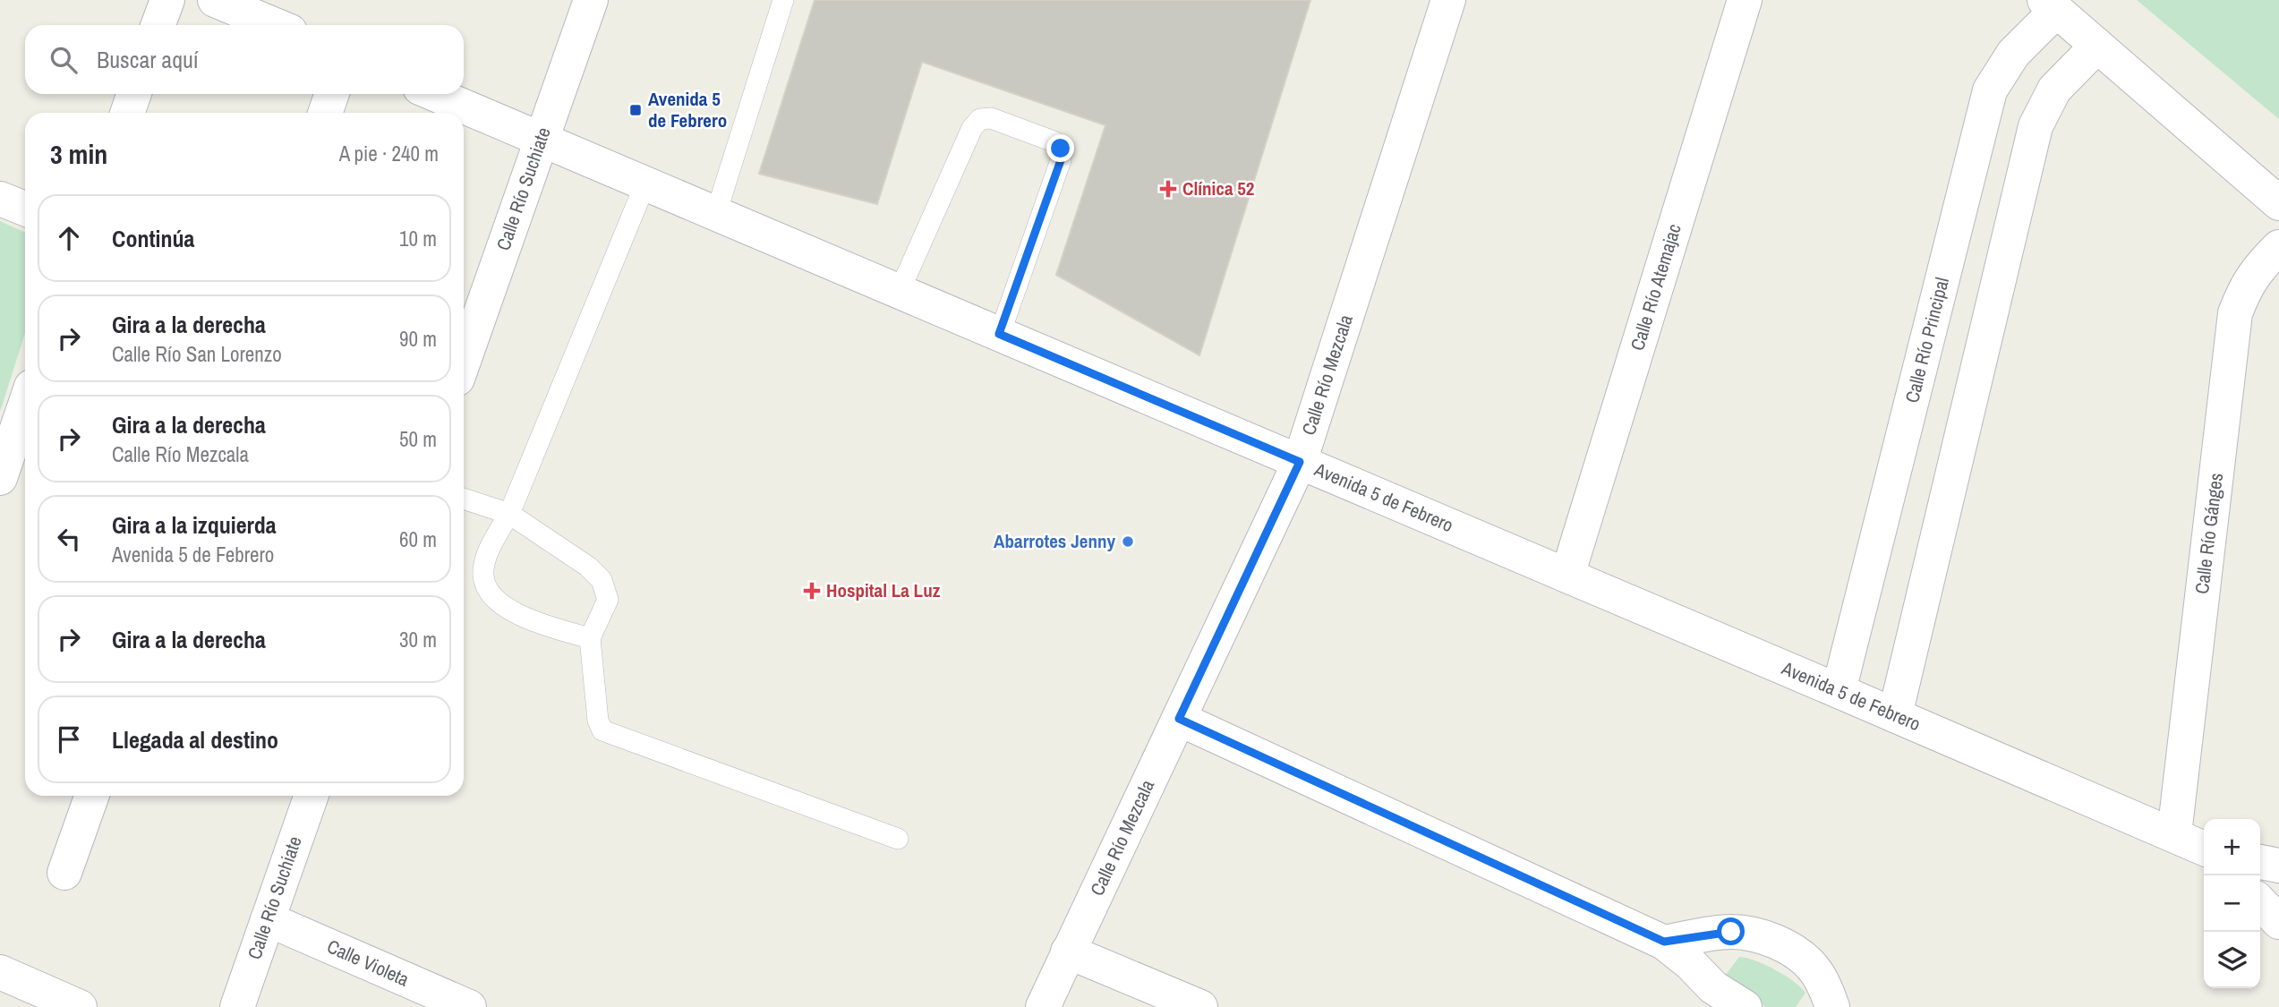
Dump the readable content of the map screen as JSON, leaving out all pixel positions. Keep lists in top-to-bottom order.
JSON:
{
  "streets": {
    "street": [
      "Calle Río Suchiate",
      "Calle Río Atemajac",
      "Calle Río Principal",
      "Calle Río Mezcala",
      "Avenida 5 de Febrero",
      "Calle Río Gánges",
      "Calle Violeta"
    ]
  },
  "crossings": [
    ["Calle Río Suchiate", "Avenida 5 de Febrero"],
    ["Calle Río Suchiate", "Calle Violeta"],
    ["Calle Río Atemajac", "Avenida 5 de Febrero"],
    ["Calle Río Principal", "Avenida 5 de Febrero"],
    ["Calle Río Mezcala", "Avenida 5 de Febrero"],
    ["Avenida 5 de Febrero", "Calle Río Gánges"]
  ],
  "places": {
    "transit": ["Avenida 5 de Febrero"],
    "health": ["Clínica 52", "Hospital La Luz"],
    "other": ["Abarrotes Jenny"]
  },
  "page": {
    "search": "Buscar aquí",
    "heading": ["3 min", "A pie · 240 m"],
    "list": [
      ["Continúa", "10 m"],
      ["Gira a la derecha", "Calle Río San Lorenzo", "90 m"],
      ["Gira a la derecha", "Calle Río Mezcala", "50 m"],
      ["Gira a la izquierda", "Avenida 5 de Febrero", "60 m"],
      ["Gira a la derecha", "30 m"],
      "Llegada al destino"
    ],
    "map_buttons": ["+", "−"]
  }
}
